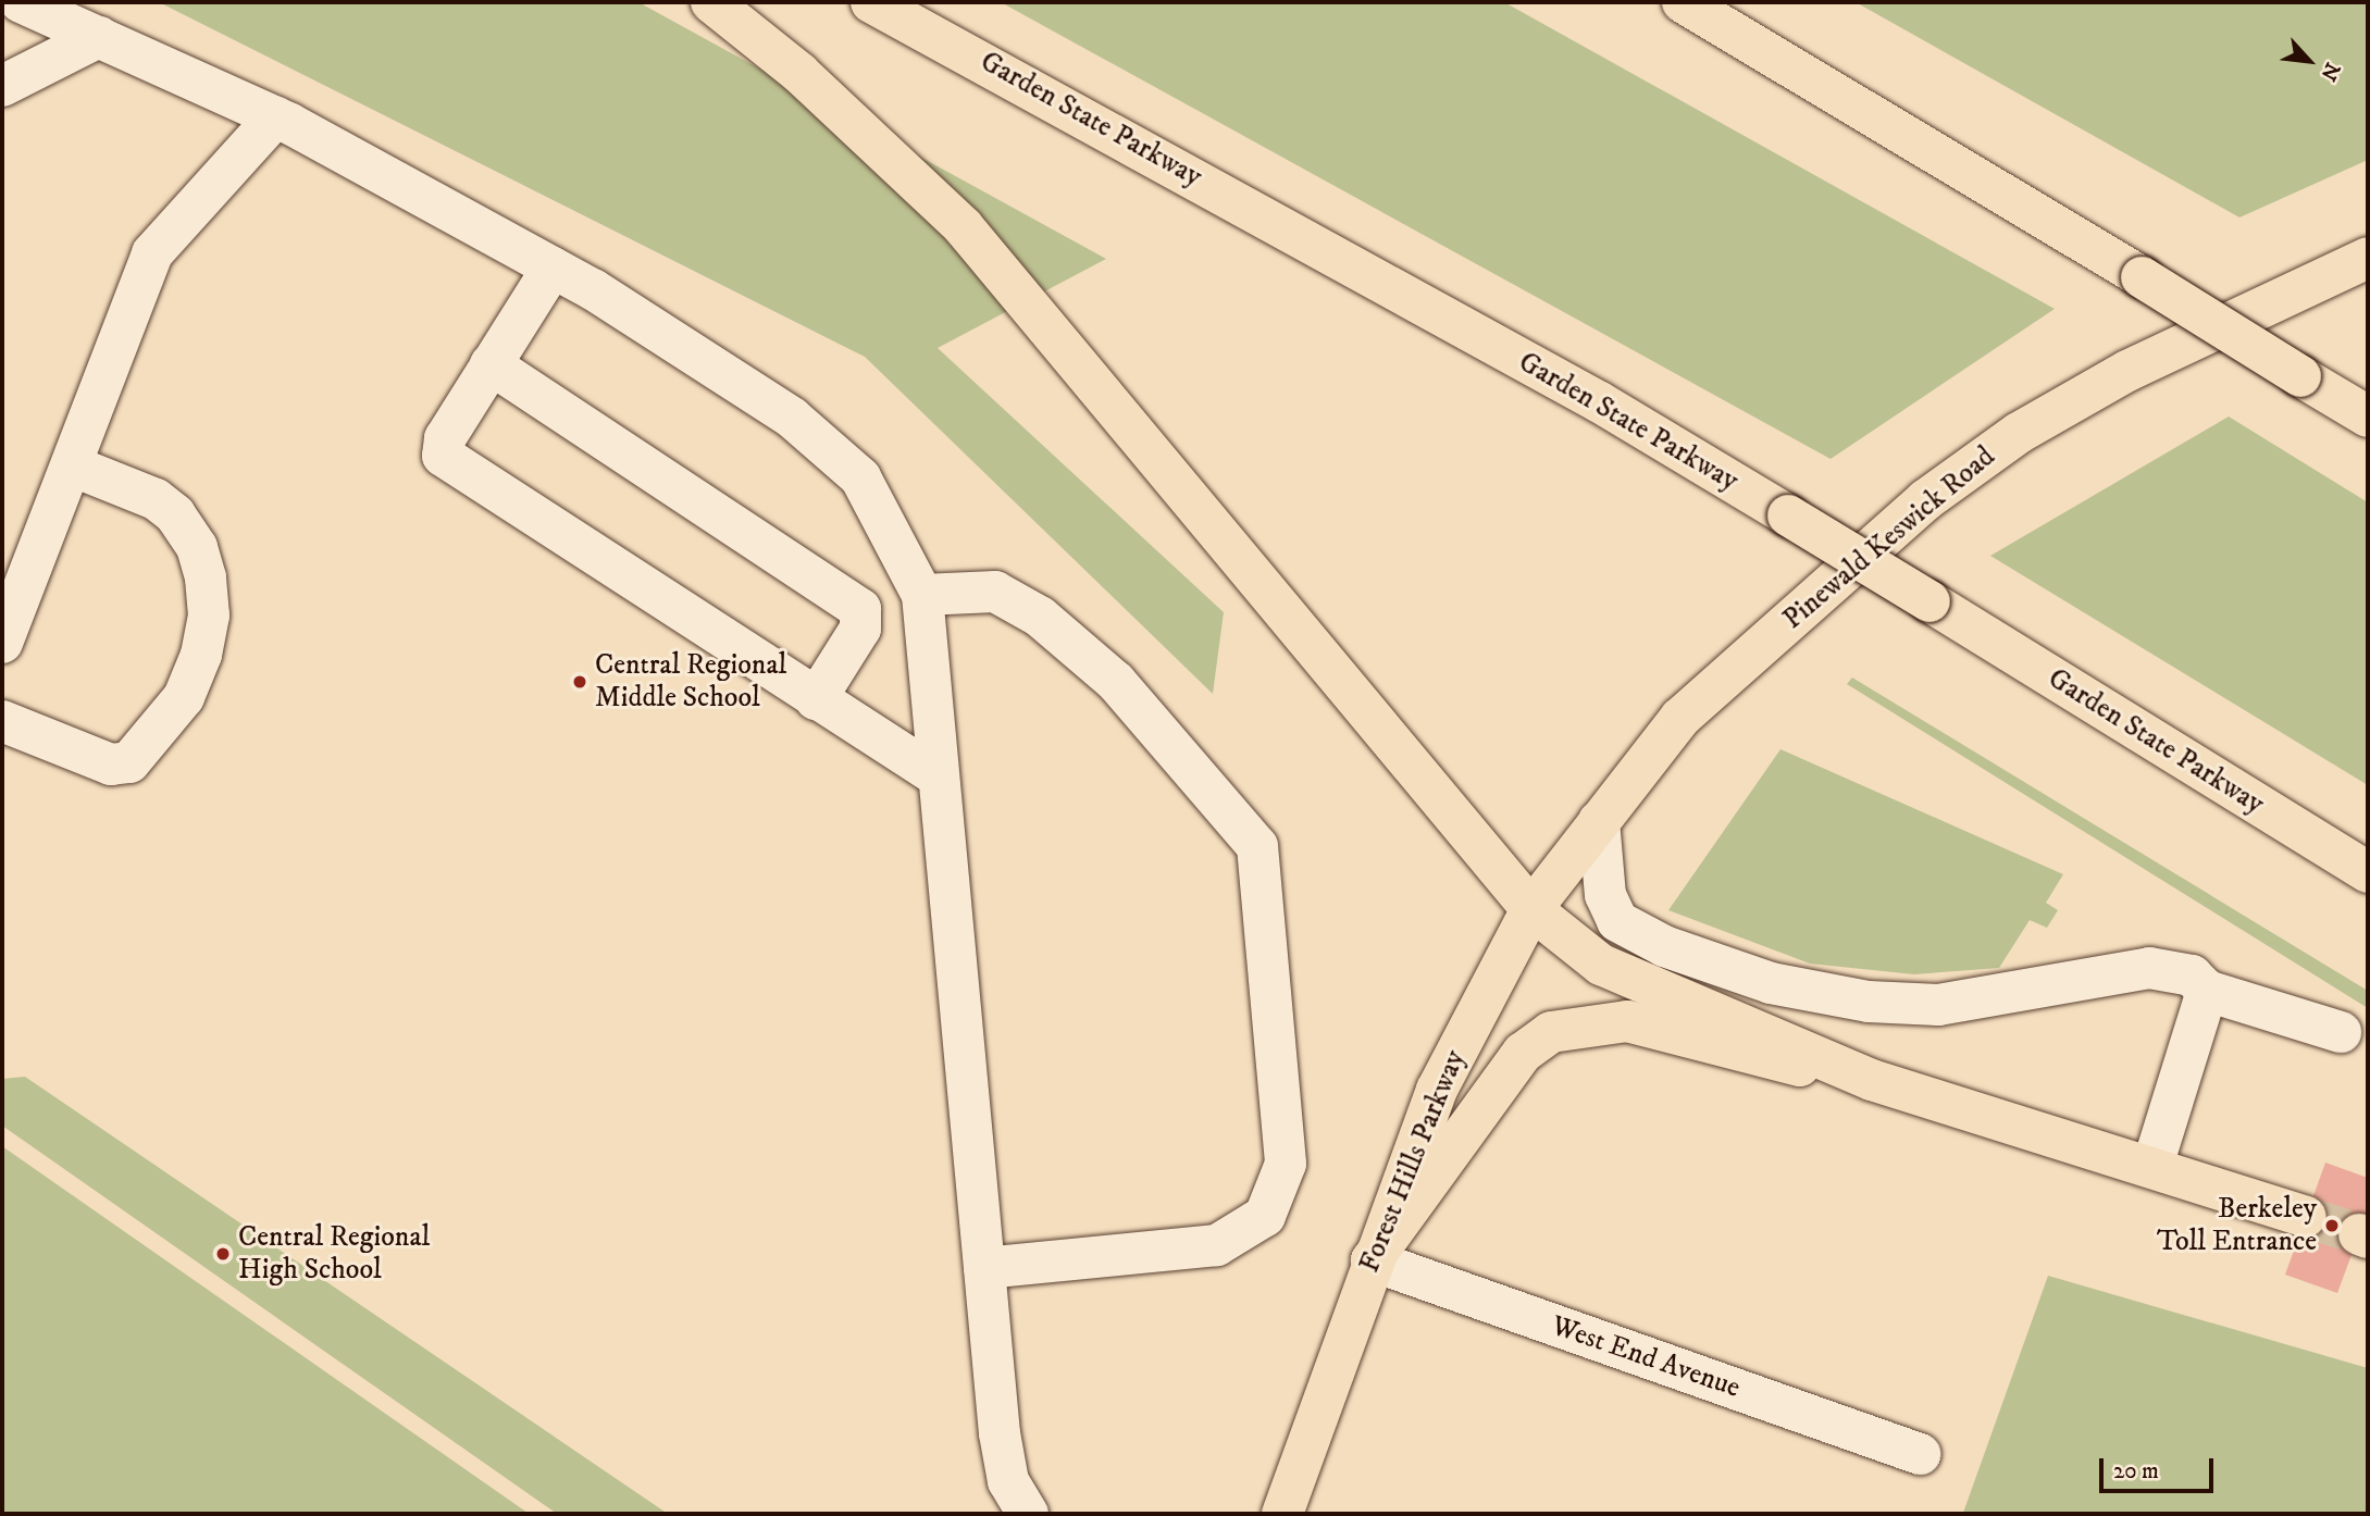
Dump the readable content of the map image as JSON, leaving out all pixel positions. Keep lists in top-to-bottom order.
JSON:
{
  "streets": {
    "main road": ["Garden State Parkway", "Pinewald Keswick Road", "Forest Hills Parkway"],
    "street": ["West End Avenue"]
  },
  "crossings": [
    ["Pinewald Keswick Road", "Forest Hills Parkway"],
    ["Forest Hills Parkway", "West End Avenue"]
  ],
  "places": ["Central Regional Middle School", "Berkeley Toll Entrance", "Central Regional High School"],
  "scale_bar": "20 m",
  "north": "bottom right"
}
